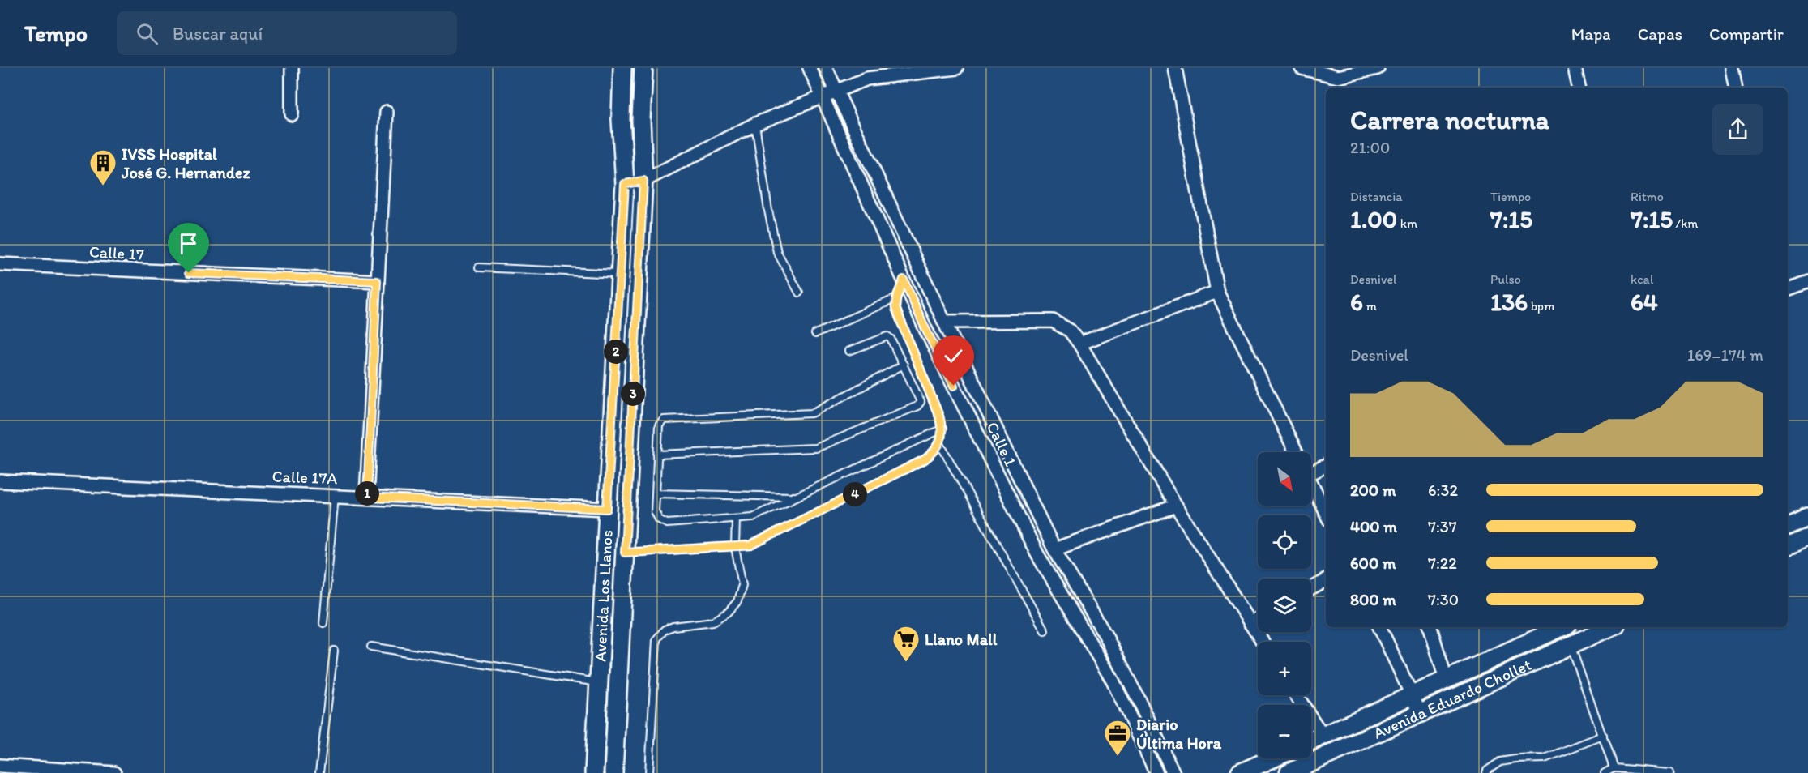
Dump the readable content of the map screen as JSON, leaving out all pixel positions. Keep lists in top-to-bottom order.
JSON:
{
  "streets": {
    "street": [
      "Calle 17",
      "Calle 1",
      "Calle 17A",
      "Avenida Los Llanos",
      "Avenida Eduardo Chollet"
    ]
  },
  "crossings": [
    ["Calle 17A", "Avenida Los Llanos"]
  ],
  "places": {
    "building": ["IVSS Hospital José G. Hernandez"],
    "supermarket": ["Llano Mall"],
    "office": ["Diario Última Hora"]
  },
  "north": "bottom right",
  "page": {
    "header": "Tempo",
    "search": "Buscar aquí",
    "nav": ["Mapa", "Capas", "Compartir"],
    "heading": ["Carrera nocturna", "21:00"],
    "stats": [
      ["Distancia", "1.00 km"],
      ["Tiempo", "7:15"],
      ["Ritmo", "7:15 /km"],
      ["Desnivel", "6 m"],
      ["Pulso", "136 bpm"],
      ["kcal", "64"]
    ],
    "chart": ["Desnivel", "169–174 m"],
    "pins": [
      "2",
      "3",
      "1",
      "4"
    ],
    "map_buttons": ["+", "−"],
    "list": [
      {
        "name": "200 m",
        "note": "6:32"
      },
      {
        "name": "400 m",
        "note": "7:37"
      },
      {
        "name": "600 m",
        "note": "7:22"
      },
      {
        "name": "800 m",
        "note": "7:30"
      }
    ]
  }
}
